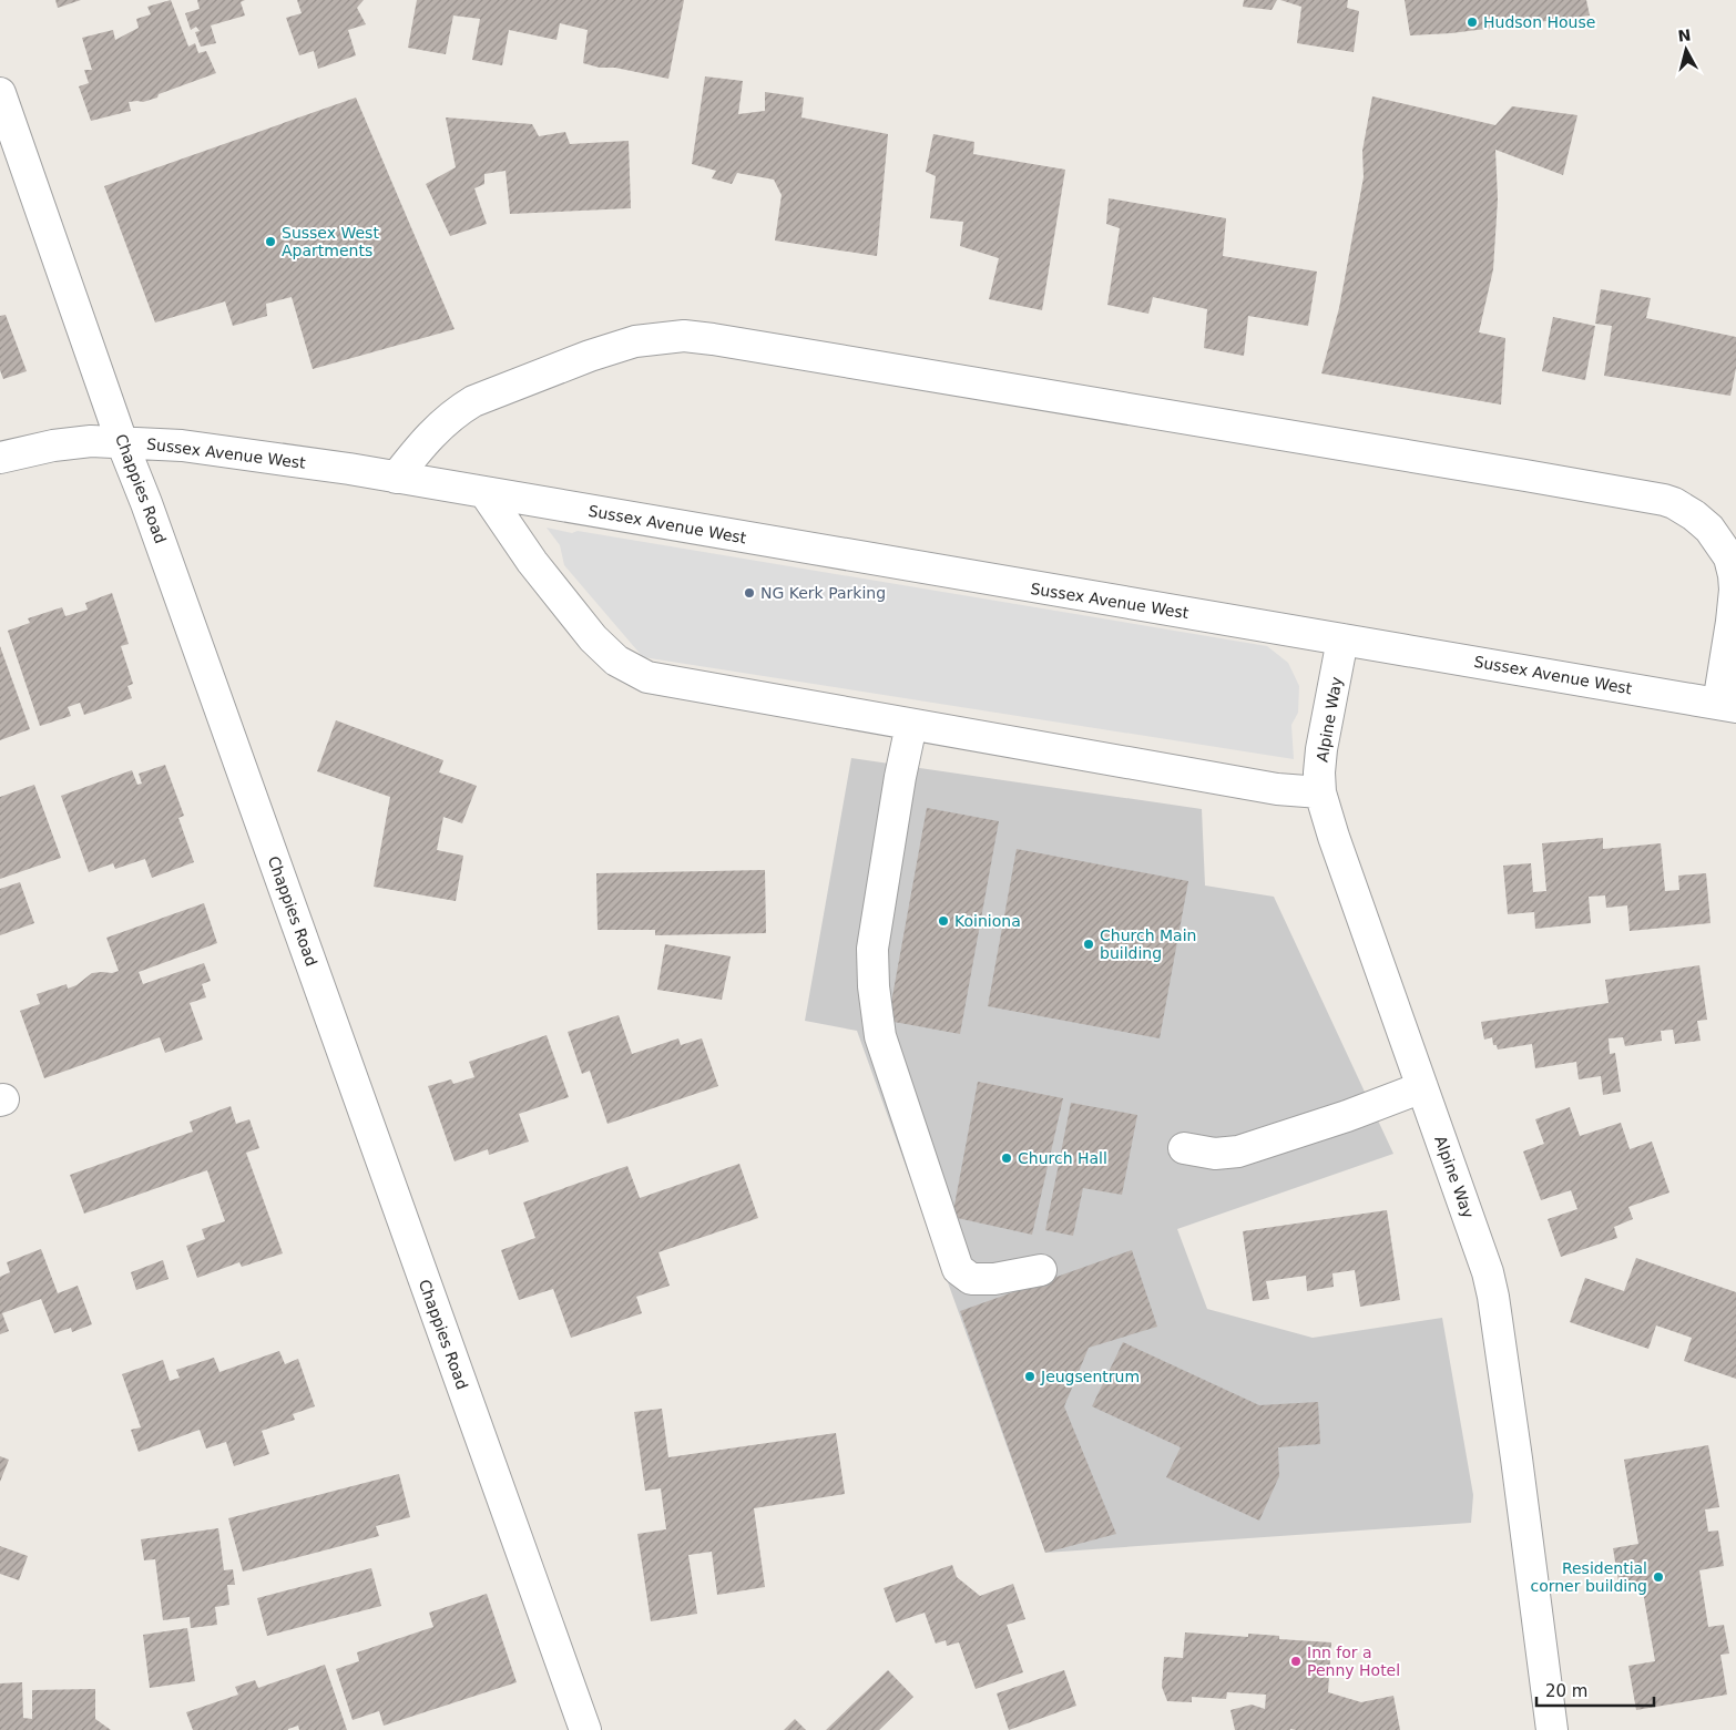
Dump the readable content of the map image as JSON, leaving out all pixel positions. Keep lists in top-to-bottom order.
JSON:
{
  "streets": {
    "street": ["Sussex Avenue West", "Chappies Road", "Alpine Way"]
  },
  "crossings": [
    ["Sussex Avenue West", "Chappies Road"],
    ["Sussex Avenue West", "Alpine Way"]
  ],
  "places": [
    "Hudson House",
    "Sussex West Apartments",
    "NG Kerk Parking",
    "Koiniona",
    "Church Main building",
    "Church Hall",
    "Jeugsentrum",
    "Residential corner building",
    "Inn for a Penny Hotel"
  ],
  "scale_bar": "20 m",
  "north": "top"
}
